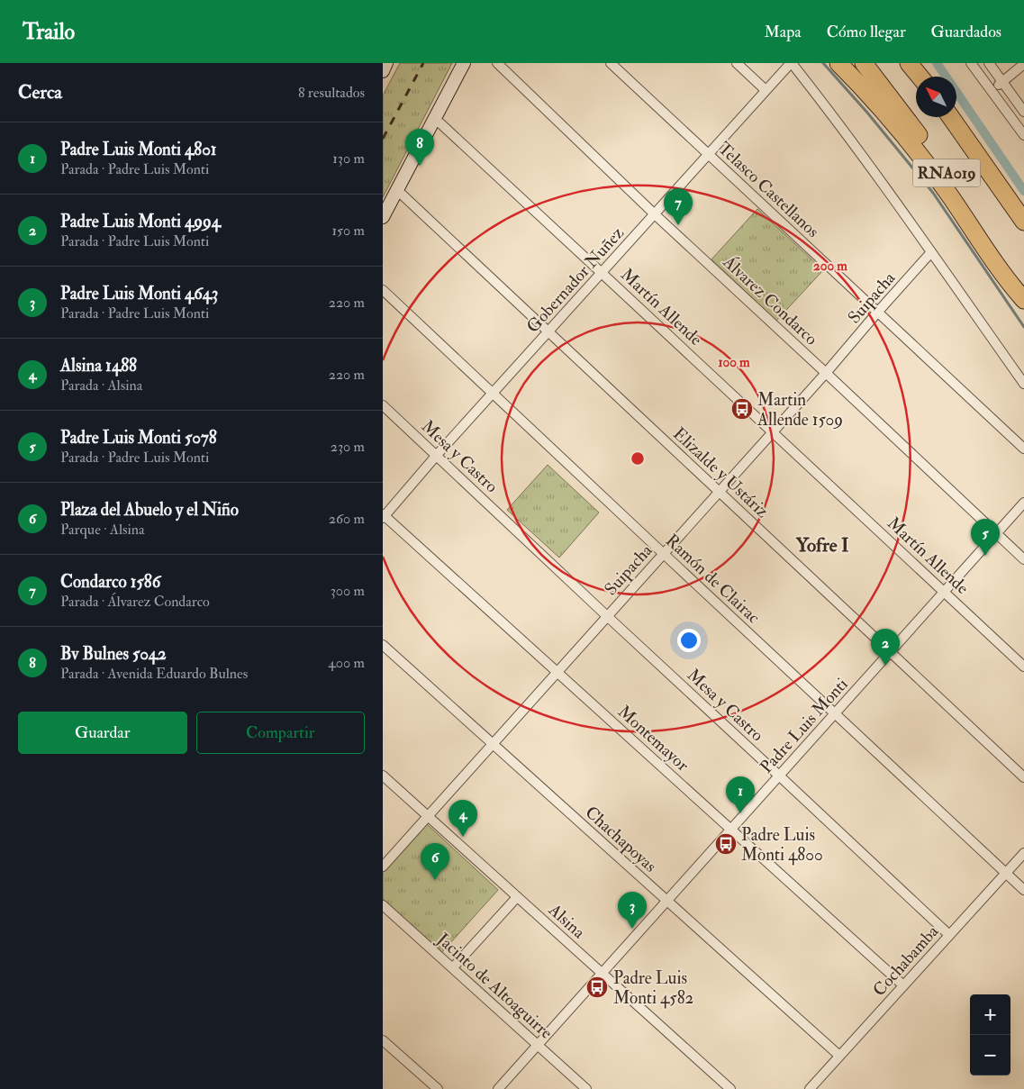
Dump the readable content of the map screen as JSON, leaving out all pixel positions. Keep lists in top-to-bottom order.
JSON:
{
  "streets": {
    "highway": ["RNA019"],
    "street": [
      "Telasco Castellanos",
      "Gobernador Nuñez",
      "Suipacha",
      "Álvarez Condarco",
      "Martín Allende",
      "Mesa y Castro",
      "Elizalde y Ustáriz",
      "Ramón de Clairac",
      "Padre Luis Monti",
      "Montemayor",
      "Chachapoyas",
      "Alsina",
      "Cochabamba",
      "Jacinto de Altoaguirre"
    ]
  },
  "crossings": [
    ["Telasco Castellanos", "Gobernador Nuñez"],
    ["Telasco Castellanos", "Suipacha"],
    ["Gobernador Nuñez", "Álvarez Condarco"],
    ["Gobernador Nuñez", "Martín Allende"],
    ["Gobernador Nuñez", "Mesa y Castro"],
    ["Gobernador Nuñez", "Elizalde y Ustáriz"],
    ["Gobernador Nuñez", "Ramón de Clairac"],
    ["Gobernador Nuñez", "Montemayor"],
    ["Suipacha", "Álvarez Condarco"],
    ["Suipacha", "Martín Allende"],
    ["Suipacha", "Mesa y Castro"],
    ["Suipacha", "Elizalde y Ustáriz"],
    ["Suipacha", "Ramón de Clairac"],
    ["Suipacha", "Montemayor"],
    ["Suipacha", "Chachapoyas"],
    ["Suipacha", "Alsina"],
    ["Álvarez Condarco", "Padre Luis Monti"],
    ["Martín Allende", "Padre Luis Monti"],
    ["Mesa y Castro", "Padre Luis Monti"],
    ["Mesa y Castro", "Cochabamba"],
    ["Elizalde y Ustáriz", "Padre Luis Monti"],
    ["Ramón de Clairac", "Padre Luis Monti"],
    ["Ramón de Clairac", "Cochabamba"],
    ["Padre Luis Monti", "Montemayor"],
    ["Padre Luis Monti", "Chachapoyas"],
    ["Padre Luis Monti", "Alsina"],
    ["Padre Luis Monti", "Jacinto de Altoaguirre"],
    ["Montemayor", "Cochabamba"],
    ["Chachapoyas", "Cochabamba"]
  ],
  "districts": ["Yofre I"],
  "places": {
    "bus stop": ["Martin Allende 1509", "Padre Luis Monti 4800", "Padre Luis Monti 4582"]
  },
  "north": "top left",
  "page": {
    "header": "Trailo",
    "nav": ["Mapa", "Cómo llegar", "Guardados"],
    "heading": ["Cerca", "8 resultados"],
    "list": [
      {
        "mark": "1",
        "name": "Padre Luis Monti 4801",
        "note": "Parada · Padre Luis Monti",
        "value": "130 m"
      },
      {
        "mark": "2",
        "name": "Padre Luis Monti 4994",
        "note": "Parada · Padre Luis Monti",
        "value": "150 m"
      },
      {
        "mark": "3",
        "name": "Padre Luis Monti 4643",
        "note": "Parada · Padre Luis Monti",
        "value": "220 m"
      },
      {
        "mark": "4",
        "name": "Alsina 1488",
        "note": "Parada · Alsina",
        "value": "220 m"
      },
      {
        "mark": "5",
        "name": "Padre Luis Monti 5078",
        "note": "Parada · Padre Luis Monti",
        "value": "230 m"
      },
      {
        "mark": "6",
        "name": "Plaza del Abuelo y el Niño",
        "note": "Parque · Alsina",
        "value": "260 m"
      },
      {
        "mark": "7",
        "name": "Condarco 1586",
        "note": "Parada · Álvarez Condarco",
        "value": "300 m"
      },
      {
        "mark": "8",
        "name": "Bv Bulnes 5042",
        "note": "Parada · Avenida Eduardo Bulnes",
        "value": "400 m"
      }
    ],
    "pins": [
      "8",
      "7",
      "5",
      "2",
      "1",
      "4",
      "6",
      "3"
    ],
    "buttons": ["Guardar", "Compartir"],
    "map_buttons": ["+", "−"]
  },
  "rings": ["200 m", "100 m"]
}
